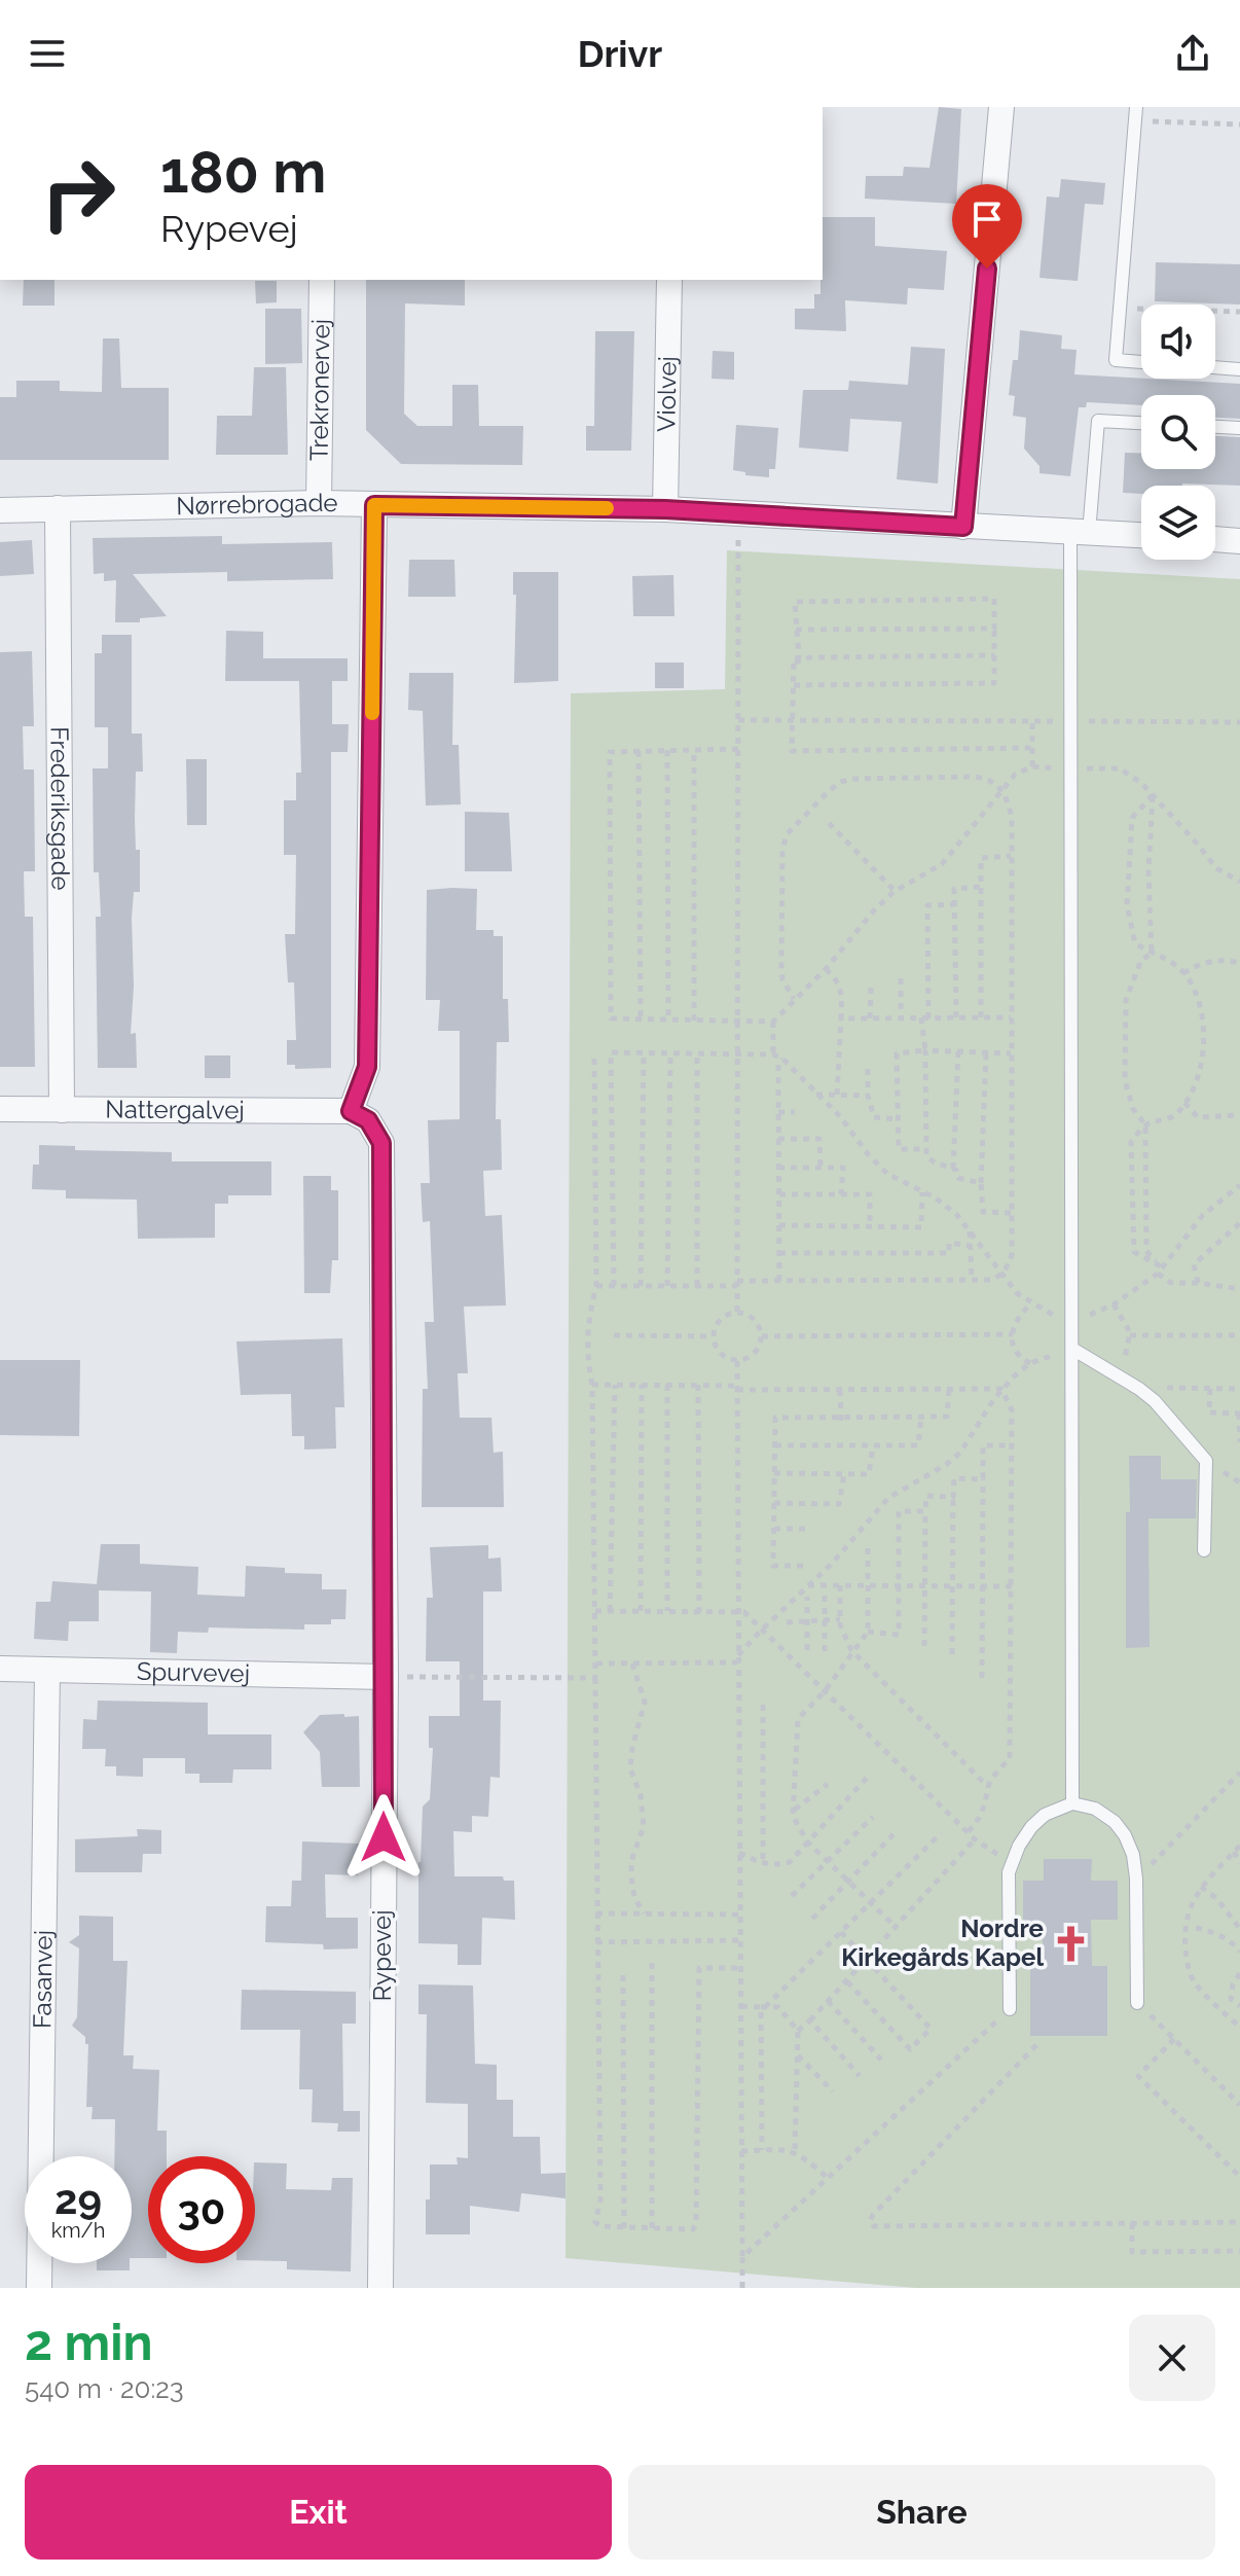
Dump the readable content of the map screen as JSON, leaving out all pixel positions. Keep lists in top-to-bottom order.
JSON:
{
  "streets": {
    "street": [
      "Trekronervej",
      "Violvej",
      "Nørrebrogade",
      "Frederiksgade",
      "Nattergalvej",
      "Spurvevej",
      "Rypevej",
      "Fasanvej"
    ]
  },
  "crossings": [
    ["Trekronervej", "Nørrebrogade"],
    ["Violvej", "Nørrebrogade"],
    ["Nørrebrogade", "Frederiksgade"],
    ["Frederiksgade", "Nattergalvej"],
    ["Nattergalvej", "Rypevej"],
    ["Spurvevej", "Rypevej"],
    ["Spurvevej", "Fasanvej"]
  ],
  "places": {
    "church": ["Nordre Kirkegårds Kapel"]
  },
  "page": {
    "header": "Drivr",
    "turn": ["180 m", "Rypevej"],
    "speed": "29 km/h",
    "limit": "30",
    "heading": ["2 min", "540 m · 20:23"],
    "buttons": ["Exit", "Share"]
  }
}
